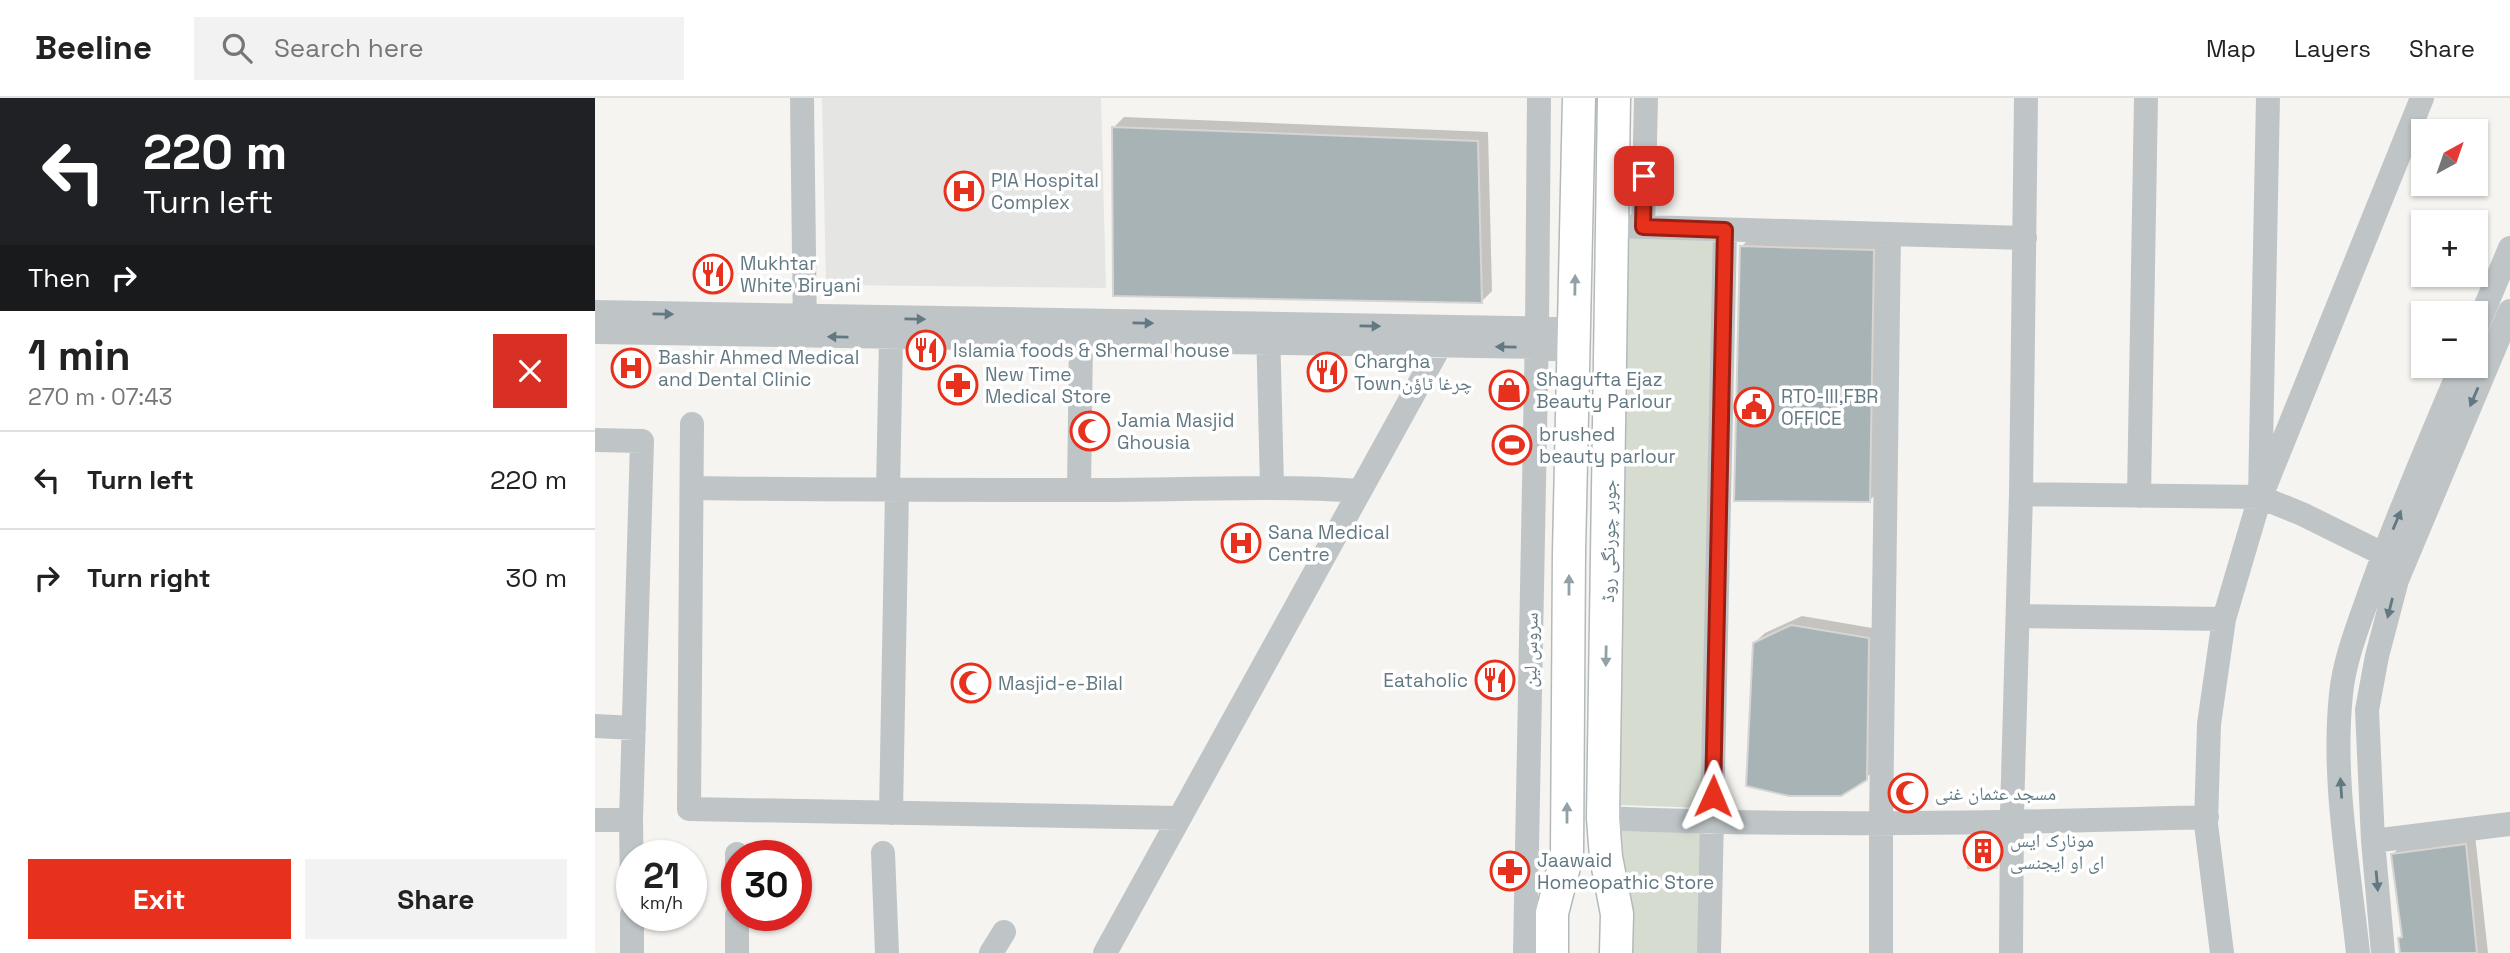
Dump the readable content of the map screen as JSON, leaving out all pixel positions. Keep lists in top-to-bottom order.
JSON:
{
  "streets": {
    "main road": ["جوہر چورنگی روڈ"],
    "street": ["سروس لین"]
  },
  "places": {
    "hospital": ["PIA Hospital Complex", "Bashir Ahmed Medical and Dental Clinic", "Sana Medical Centre"],
    "restaurant": [
      "Mukhtar White Biryani",
      "Islamia foods & Shermal house",
      "Chargha Townچرغا ٹاؤن",
      "Eataholic"
    ],
    "pharmacy": ["New Time Medical Store", "Jaawaid Homeopathic Store"],
    "shop": ["Shagufta Ejaz Beauty Parlour"],
    "public building": ["RTO-III,FBR OFFICE"],
    "mosque": ["Jamia Masjid Ghousia", "Masjid-e-Bilal", "مسجد عثمان غنی"],
    "sports": ["brushed beauty parlour"],
    "building": ["مونارک ایس ای او ایجنسی"]
  },
  "north": "top right",
  "page": {
    "header": "Beeline",
    "search": "Search here",
    "nav": ["Map", "Layers", "Share"],
    "turn": ["220 m", "Turn left"],
    "map_buttons": ["+", "−"],
    "then": "Then",
    "heading": ["1 min", "270 m · 07:43"],
    "list": [
      {
        "name": "Turn left",
        "value": "220 m"
      },
      {
        "name": "Turn right",
        "value": "30 m"
      }
    ],
    "speed": "21 km/h",
    "limit": "30",
    "buttons": ["Exit", "Share"]
  }
}
